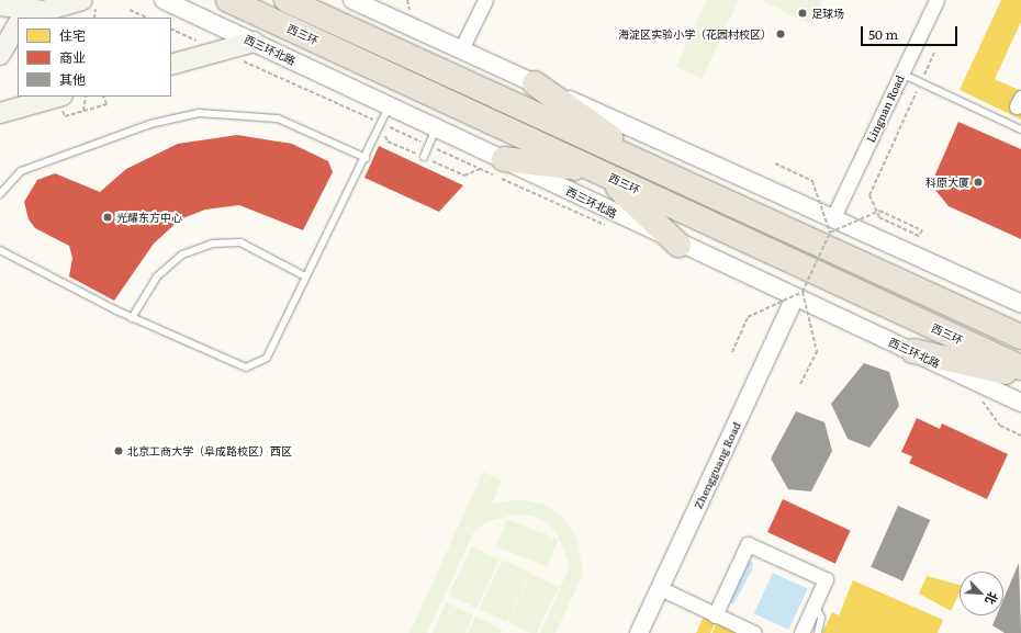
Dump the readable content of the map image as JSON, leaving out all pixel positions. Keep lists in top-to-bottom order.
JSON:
{
  "streets": {
    "highway": ["西三环"],
    "street": ["西三环北路", "Lingnan Road", "Zhengguang Road"]
  },
  "crossings": [
    ["西三环北路", "Zhengguang Road"]
  ],
  "places": [
    "足球场",
    "海淀区实验小学（花园村校区）",
    "科原大厦",
    "光耀东方中心",
    "北京工商大学（阜成路校区）西区"
  ],
  "legend": ["住宅", "商业", "其他"],
  "scale_bar": "50 m",
  "north": "bottom right"
}
